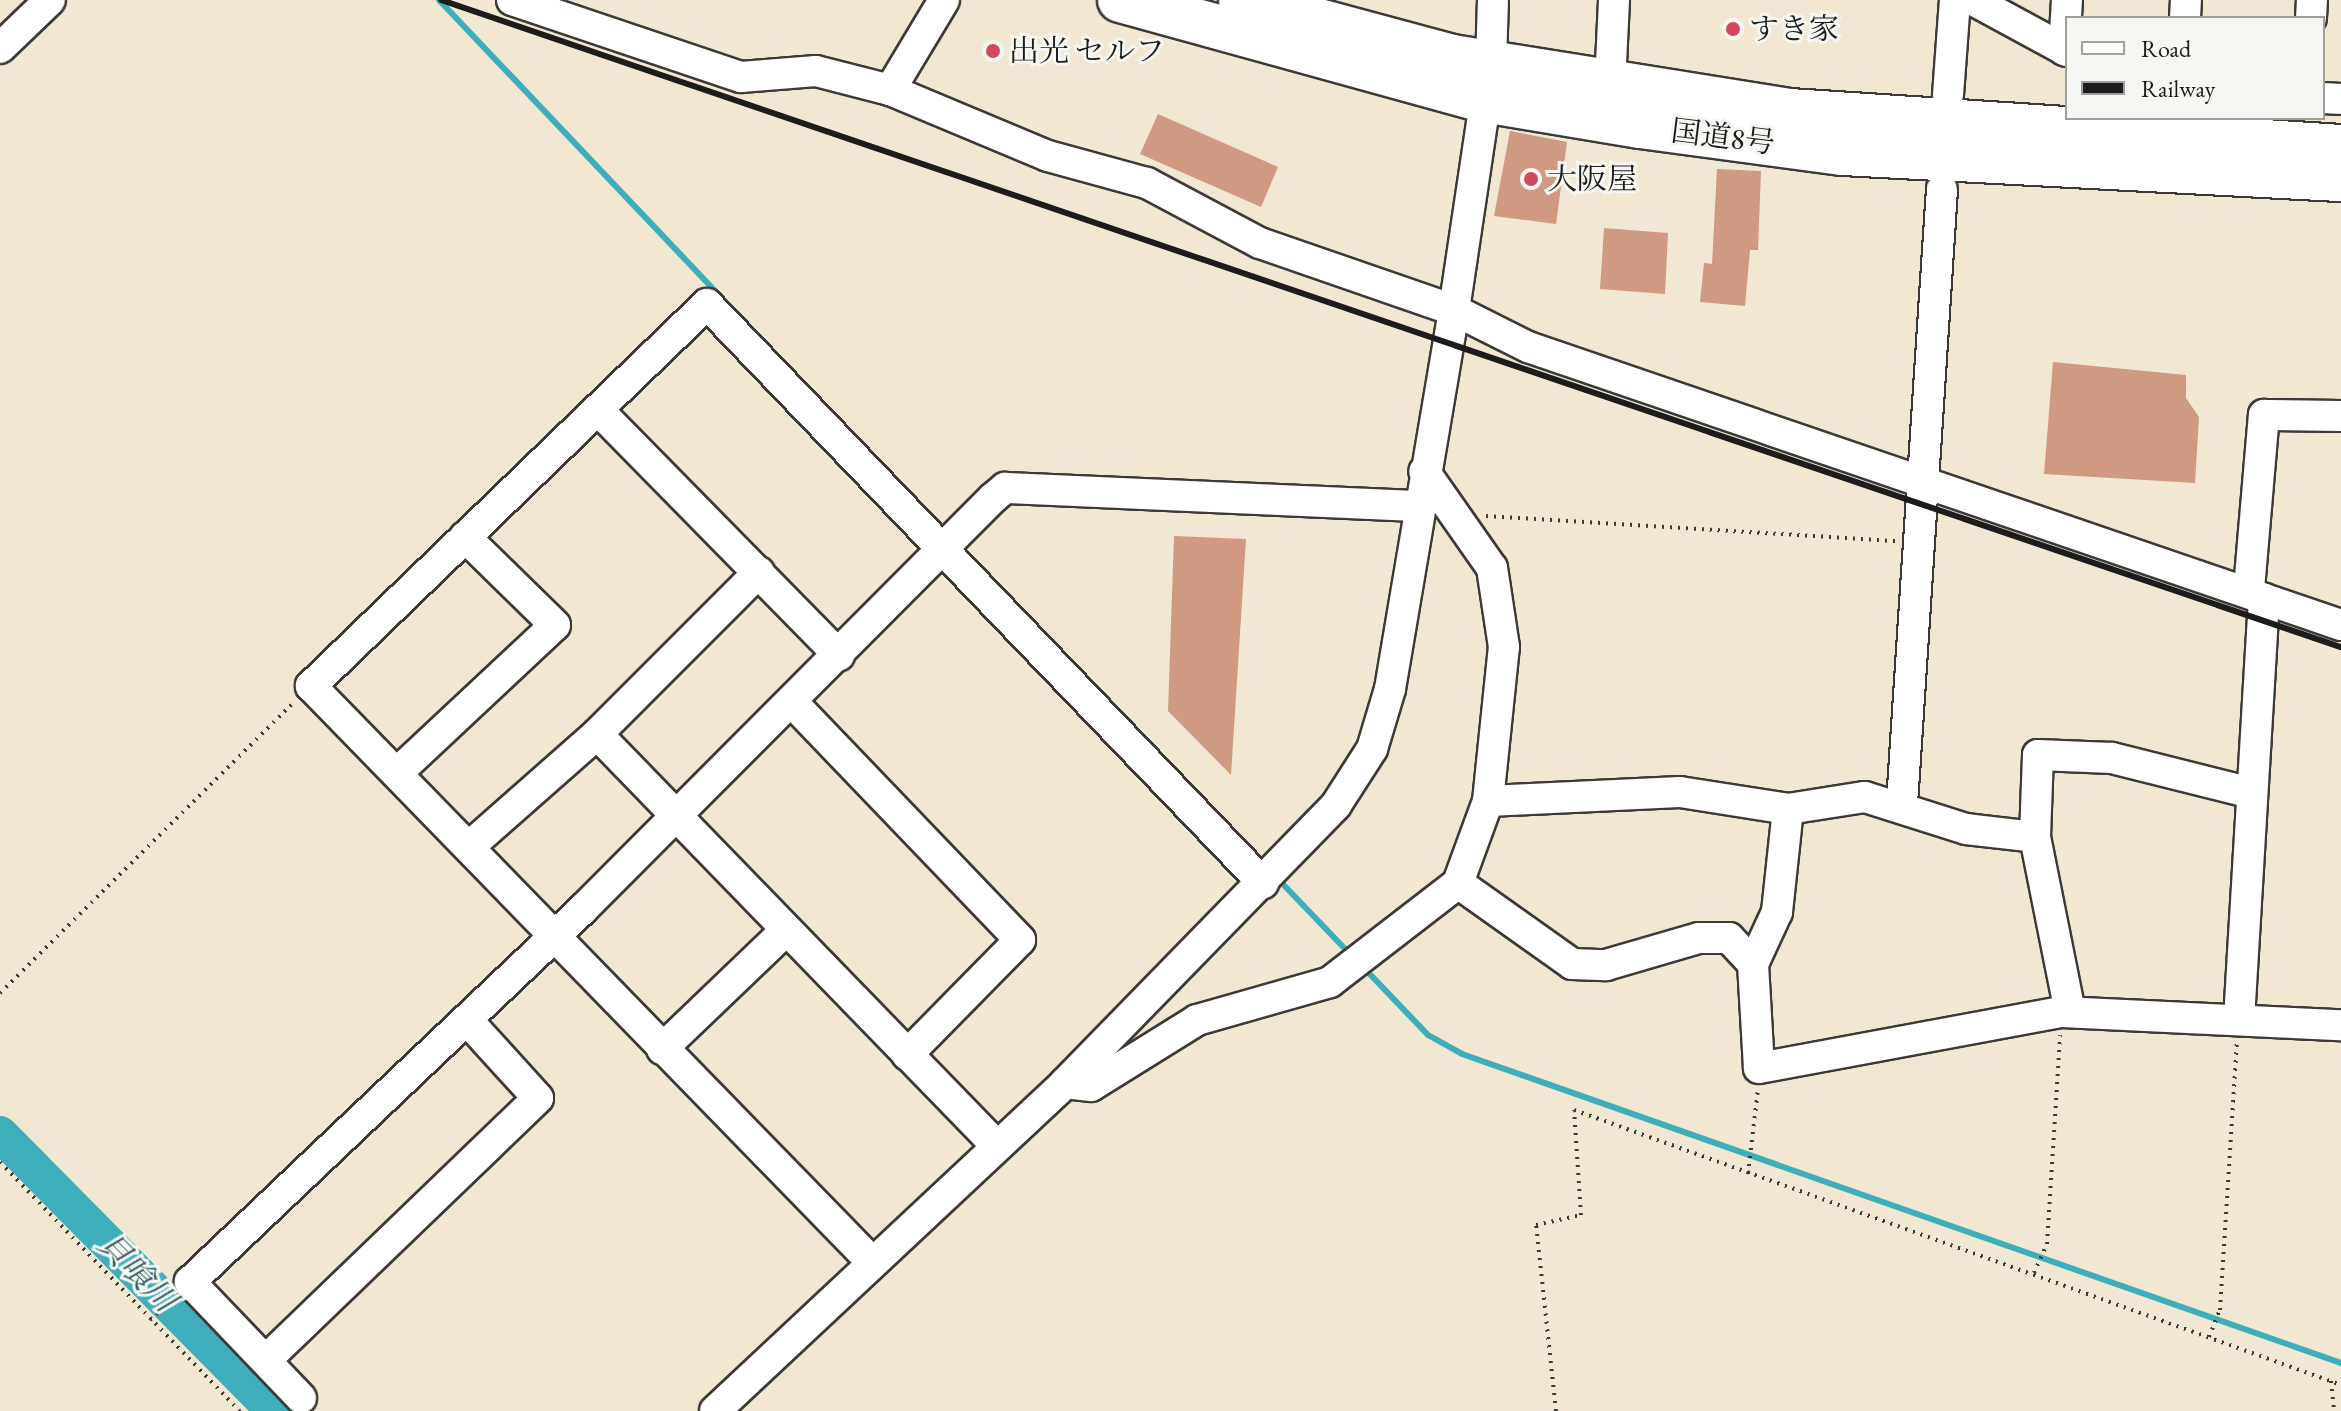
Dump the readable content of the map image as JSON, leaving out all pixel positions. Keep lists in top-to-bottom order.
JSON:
{
  "streets": {
    "highway": ["国道8号"]
  },
  "water": ["貝喰川"],
  "places": ["すき家", "出光 セルフ", "大阪屋"],
  "legend": ["Road", "Railway"]
}
